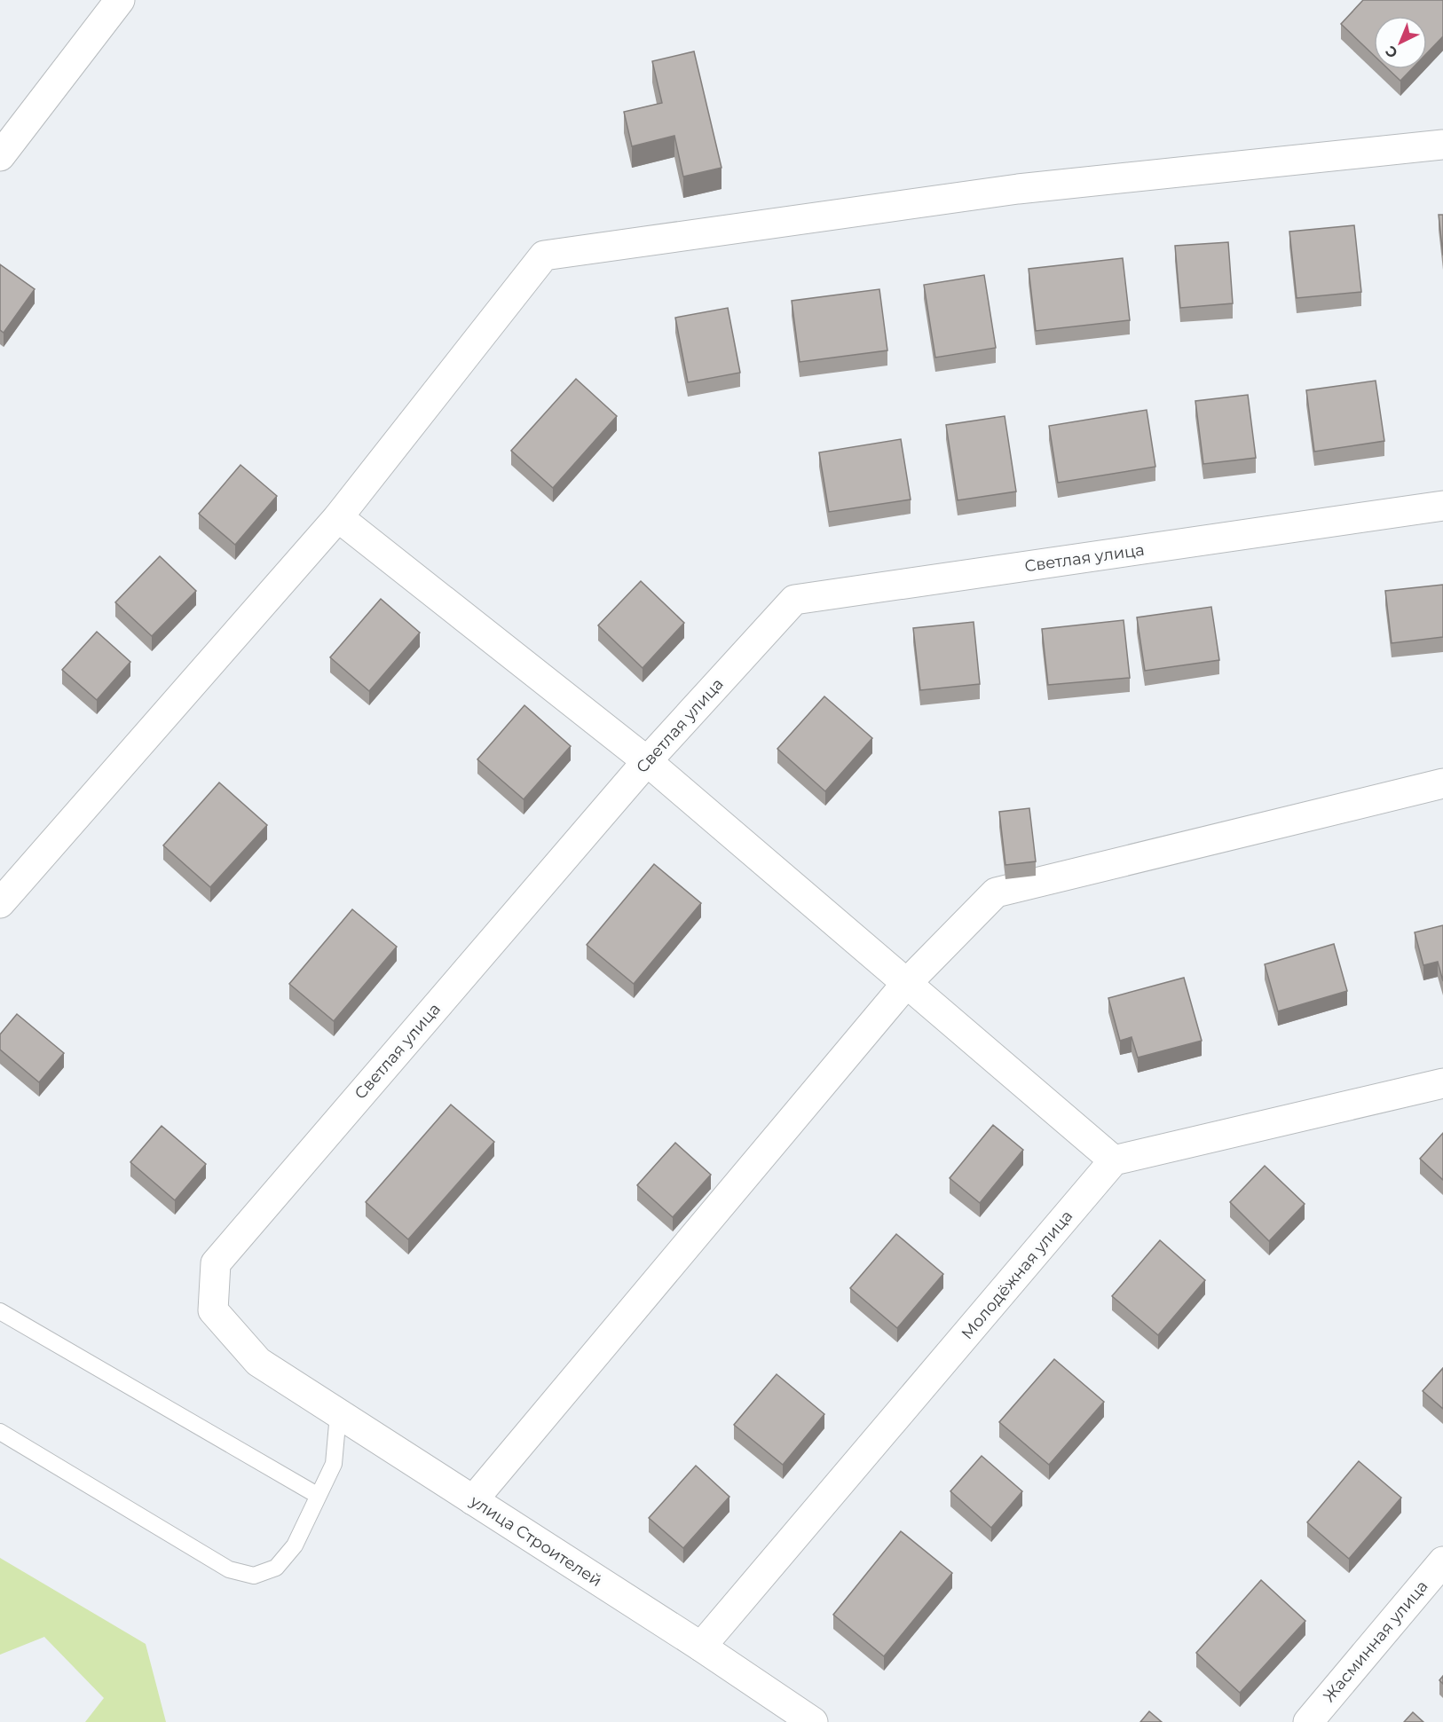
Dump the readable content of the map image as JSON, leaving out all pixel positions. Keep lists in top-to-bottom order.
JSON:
{
  "streets": {
    "street": [
      "Светлая улица",
      "Молодёжная улица",
      "улица Строителей",
      "Жасминная улица"
    ]
  },
  "crossings": [
    ["Светлая улица", "улица Строителей"],
    ["Молодёжная улица", "улица Строителей"]
  ],
  "north": "bottom left"
}
